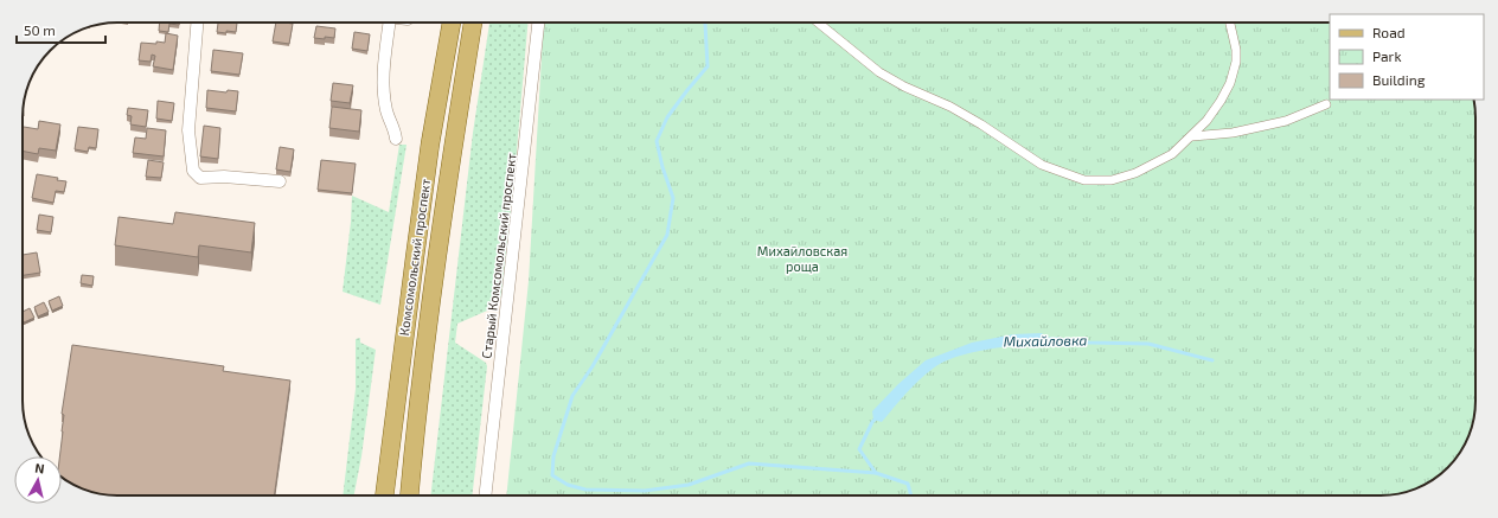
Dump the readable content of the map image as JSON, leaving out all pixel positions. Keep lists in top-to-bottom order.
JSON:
{
  "streets": {
    "main road": ["Комсомольский проспект"],
    "street": ["Старый Комсомольский проспект"]
  },
  "water": ["Михайловка"],
  "parks": ["Михайловская роща"],
  "legend": ["Road", "Park", "Building"],
  "scale_bar": "50 m",
  "north": "top"
}
